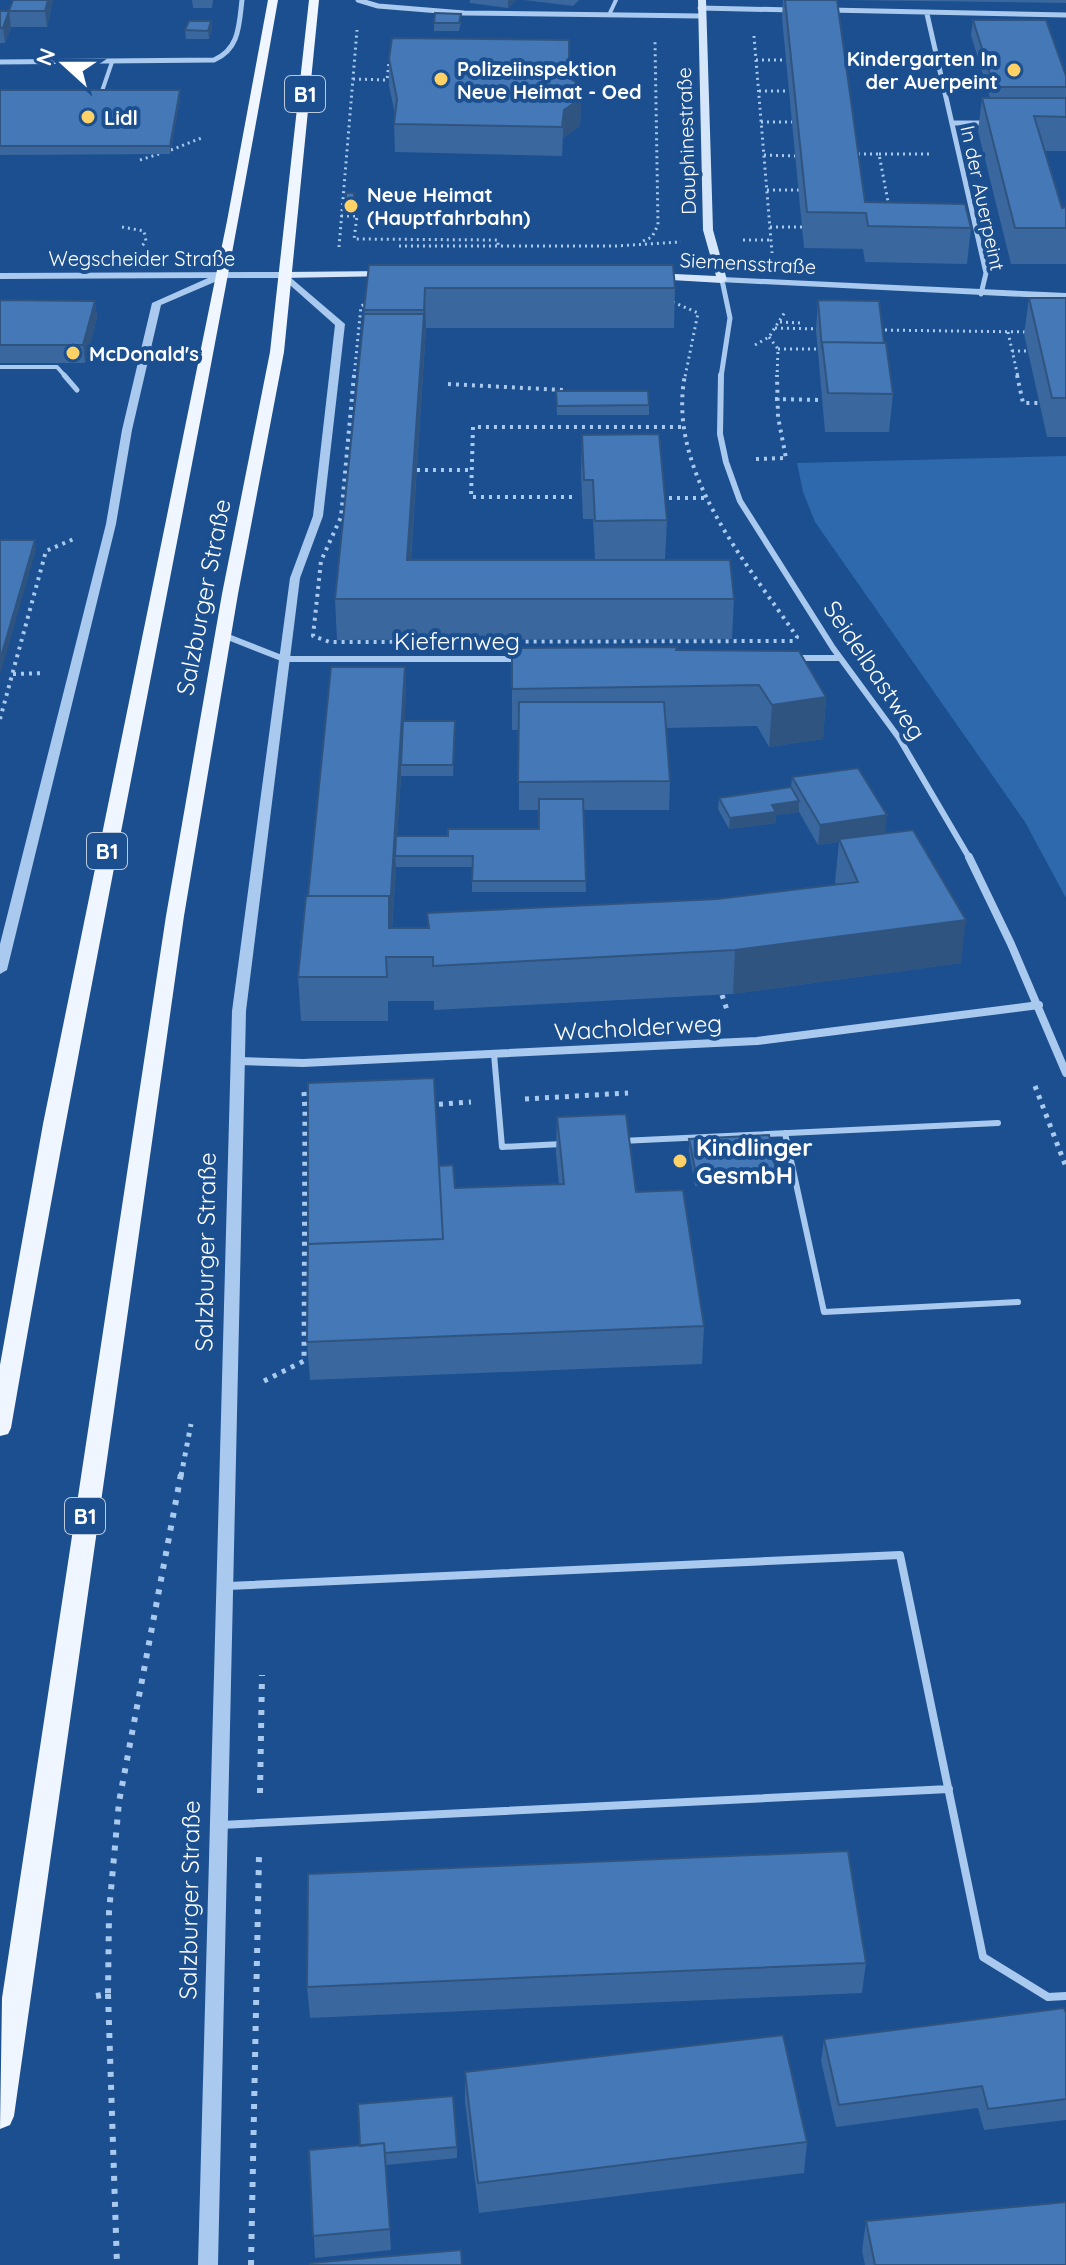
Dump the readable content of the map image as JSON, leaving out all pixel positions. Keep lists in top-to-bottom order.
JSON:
{
  "streets": {
    "main road": [
      "B1",
      "Dauphinestraße",
      "Siemensstraße",
      "Salzburger Straße"
    ],
    "street": [
      "In der Auerpeint",
      "Wegscheider Straße",
      "Kiefernweg",
      "Seidelbastweg",
      "Wacholderweg"
    ]
  },
  "crossings": [
    ["Dauphinestraße", "Siemensstraße"],
    ["Dauphinestraße", "Seidelbastweg"],
    ["In der Auerpeint", "Siemensstraße"],
    ["Wegscheider Straße", "Salzburger Straße"],
    ["Siemensstraße", "Seidelbastweg"],
    ["Salzburger Straße", "Kiefernweg"],
    ["Salzburger Straße", "Wacholderweg"],
    ["Seidelbastweg", "Wacholderweg"]
  ],
  "places": [
    "Kindergarten In der Auerpeint",
    "Polizeiinspektion Neue Heimat - Oed",
    "Lidl",
    "Neue Heimat (Hauptfahrbahn)",
    "McDonald's",
    "Kindlinger GesmbH"
  ],
  "north": "left"
}
